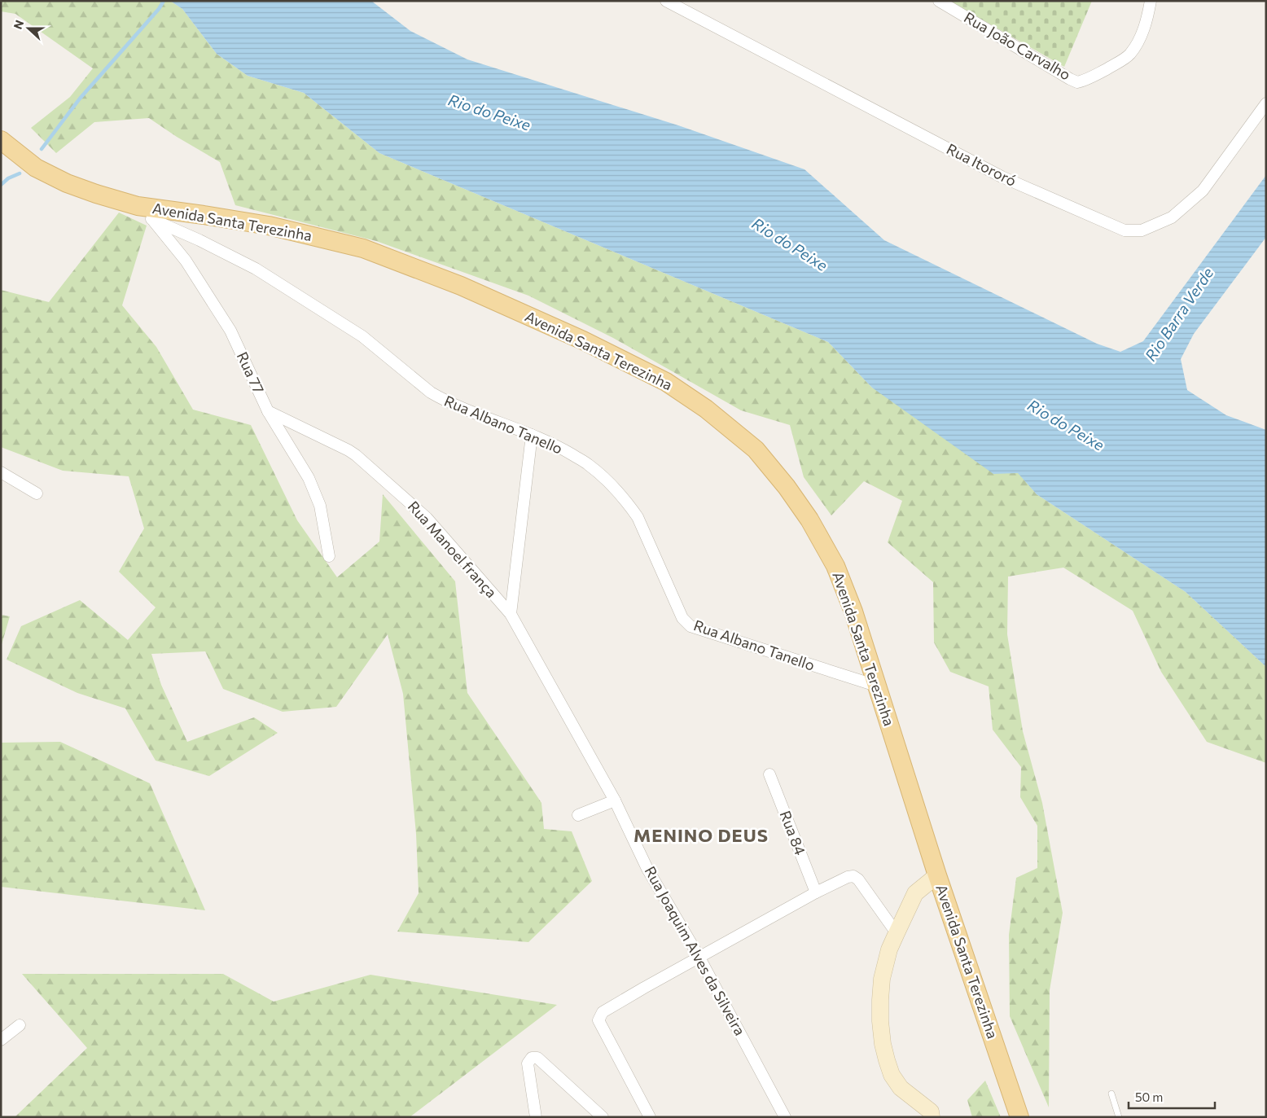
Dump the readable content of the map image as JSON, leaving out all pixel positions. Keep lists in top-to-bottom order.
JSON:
{
  "streets": {
    "main road": ["Avenida Santa Terezinha"],
    "street": [
      "Rua João Carvalho",
      "Rua Itororó",
      "Rua 77",
      "Rua Albano Tanello",
      "Rua Manoel frança",
      "Rua 84",
      "Rua Joaquim Alves da Silveira"
    ]
  },
  "crossings": [
    ["Avenida Santa Terezinha", "Rua 77"],
    ["Avenida Santa Terezinha", "Rua Albano Tanello"],
    ["Rua 77", "Rua Albano Tanello"],
    ["Rua 77", "Rua Manoel frança"],
    ["Rua Manoel frança", "Rua Joaquim Alves da Silveira"]
  ],
  "districts": ["MENINO DEUS"],
  "water": ["Rio do Peixe", "Rio Barra Verde"],
  "scale_bar": "50 m",
  "north": "left"
}
